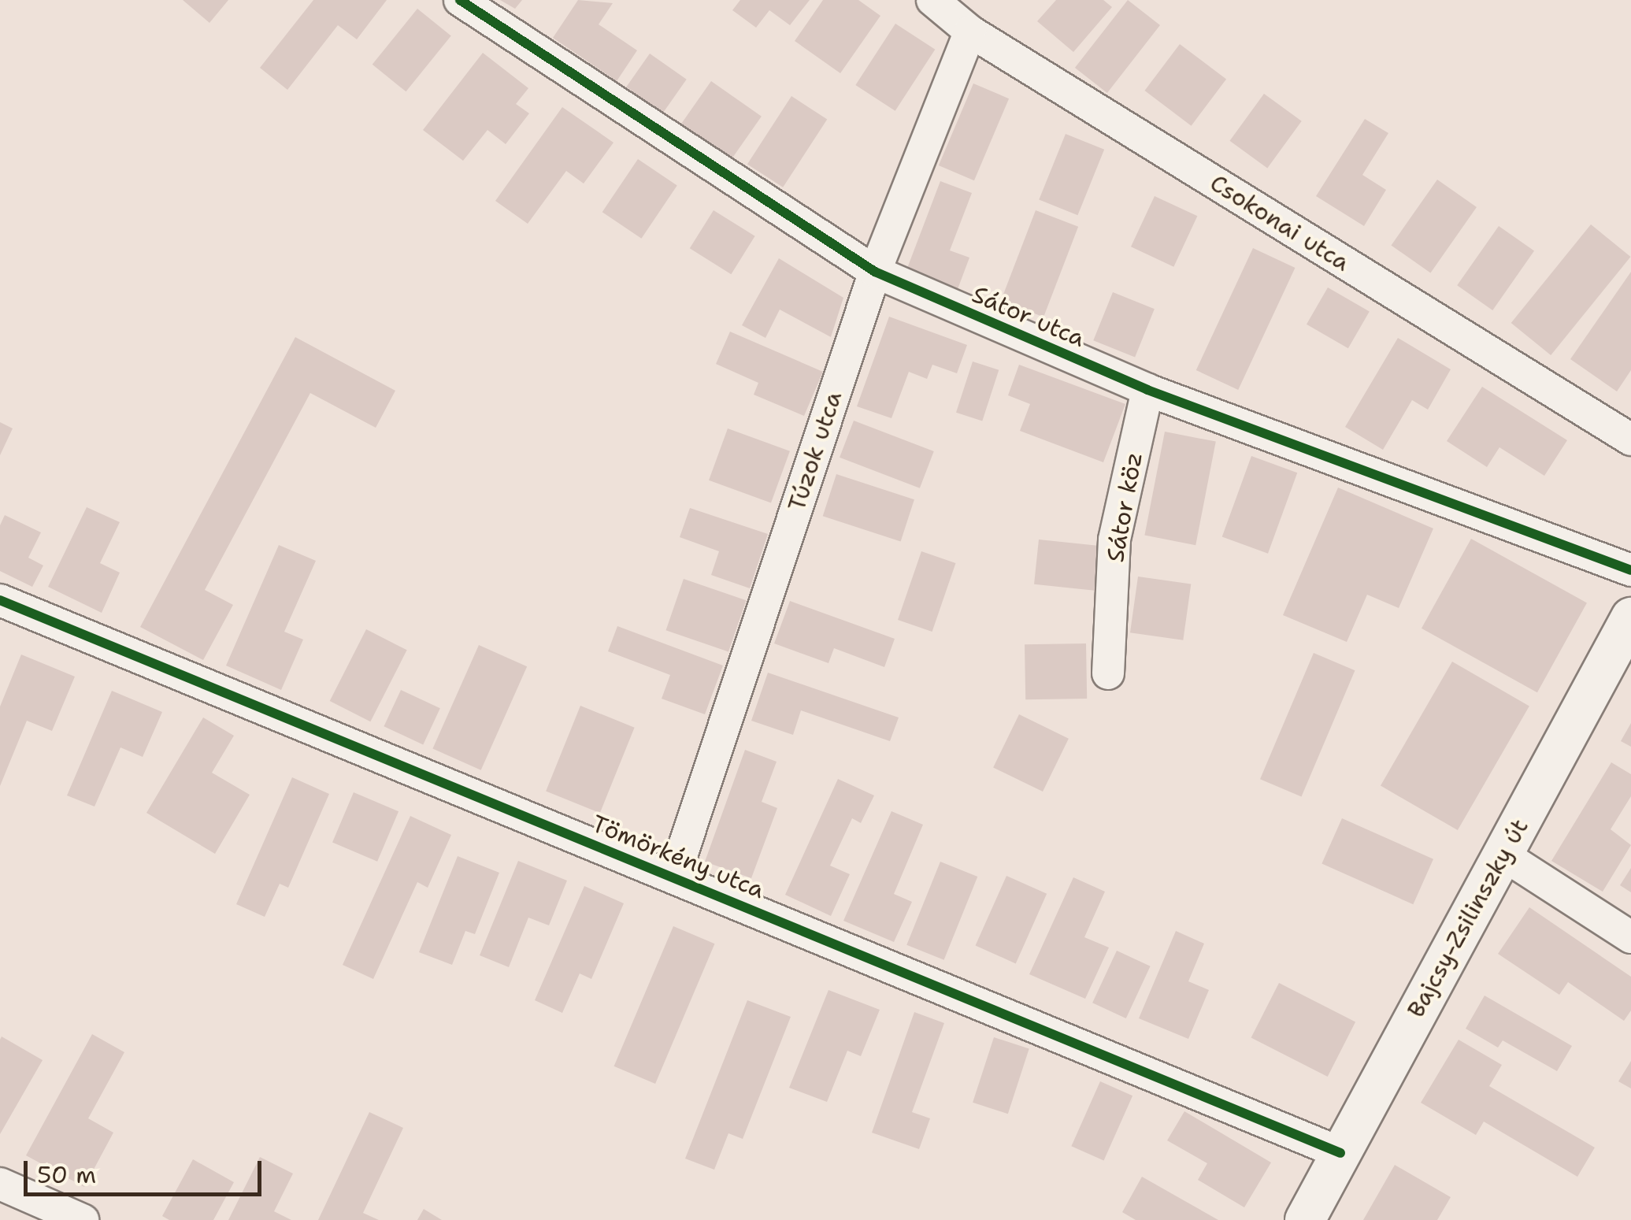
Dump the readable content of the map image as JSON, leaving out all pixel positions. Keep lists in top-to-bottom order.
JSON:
{
  "streets": {
    "main road": ["Bajcsy-Zsilinszky út"],
    "street": [
      "Csokonai utca",
      "Sátor utca",
      "Túzok utca",
      "Sátor köz",
      "Tömörkény utca"
    ]
  },
  "crossings": [
    ["Csokonai utca", "Túzok utca"],
    ["Sátor utca", "Túzok utca"],
    ["Sátor utca", "Sátor köz"],
    ["Túzok utca", "Tömörkény utca"],
    ["Tömörkény utca", "Bajcsy-Zsilinszky út"]
  ],
  "scale_bar": "50 m"
}
